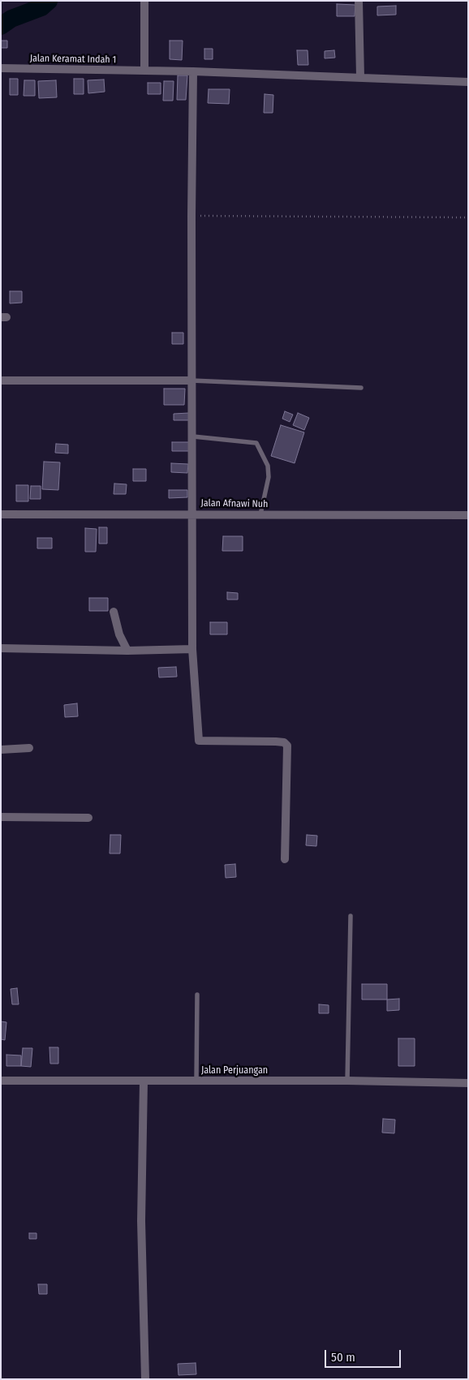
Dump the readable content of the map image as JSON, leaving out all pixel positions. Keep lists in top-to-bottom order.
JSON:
{
  "streets": {
    "street": ["Jalan Keramat Indah 1", "Jalan Afnawi Nuh", "Jalan Perjuangan"]
  },
  "scale_bar": "50 m"
}
